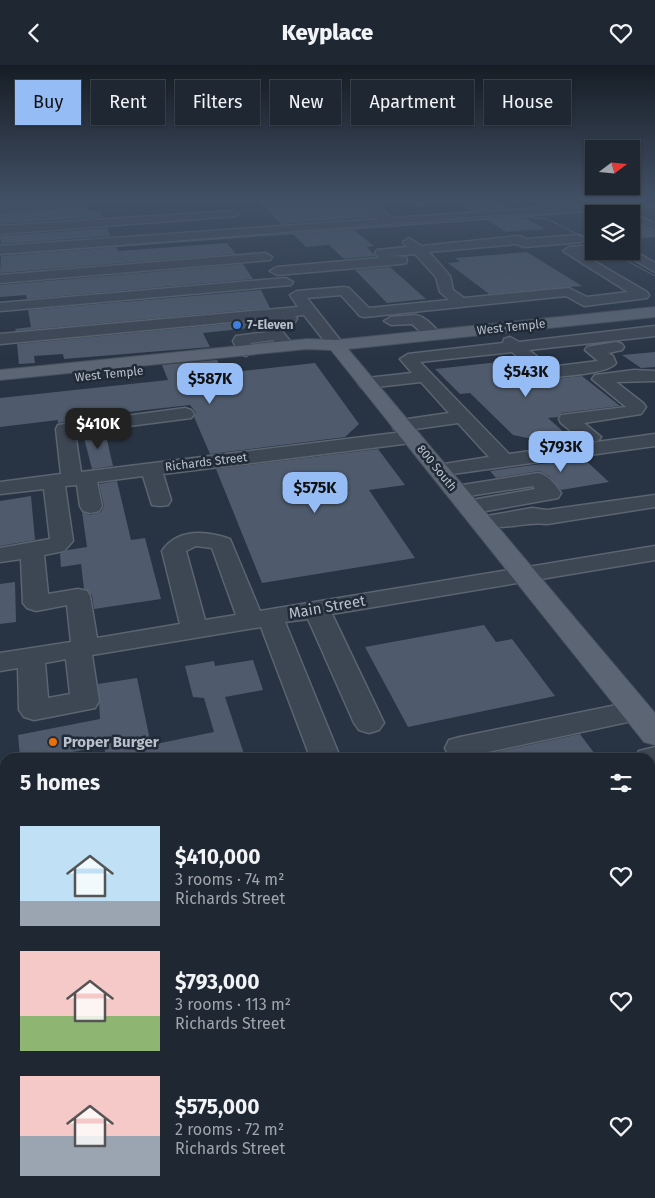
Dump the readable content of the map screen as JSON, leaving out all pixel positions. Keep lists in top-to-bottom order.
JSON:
{
  "streets": {
    "main road": ["West Temple", "800 South"],
    "street": ["Richards Street", "Main Street"]
  },
  "crossings": [
    ["West Temple", "800 South"],
    ["Richards Street", "800 South"],
    ["800 South", "Main Street"]
  ],
  "places": ["7-Eleven", "Proper Burger"],
  "north": "right",
  "page": {
    "header": "Keyplace",
    "chip": [
      "Buy",
      "Rent",
      "Filters",
      "New",
      "Apartment",
      "House"
    ],
    "price": [
      "$543K",
      "$587K",
      "$410K",
      "$793K",
      "$575K"
    ],
    "heading": "5 homes",
    "list": [
      {
        "name": "$410,000",
        "note": "3 rooms · 74 m² · Richards Street"
      },
      {
        "name": "$793,000",
        "note": "3 rooms · 113 m² · Richards Street"
      },
      {
        "name": "$575,000",
        "note": "2 rooms · 72 m² · Richards Street"
      }
    ]
  }
}
